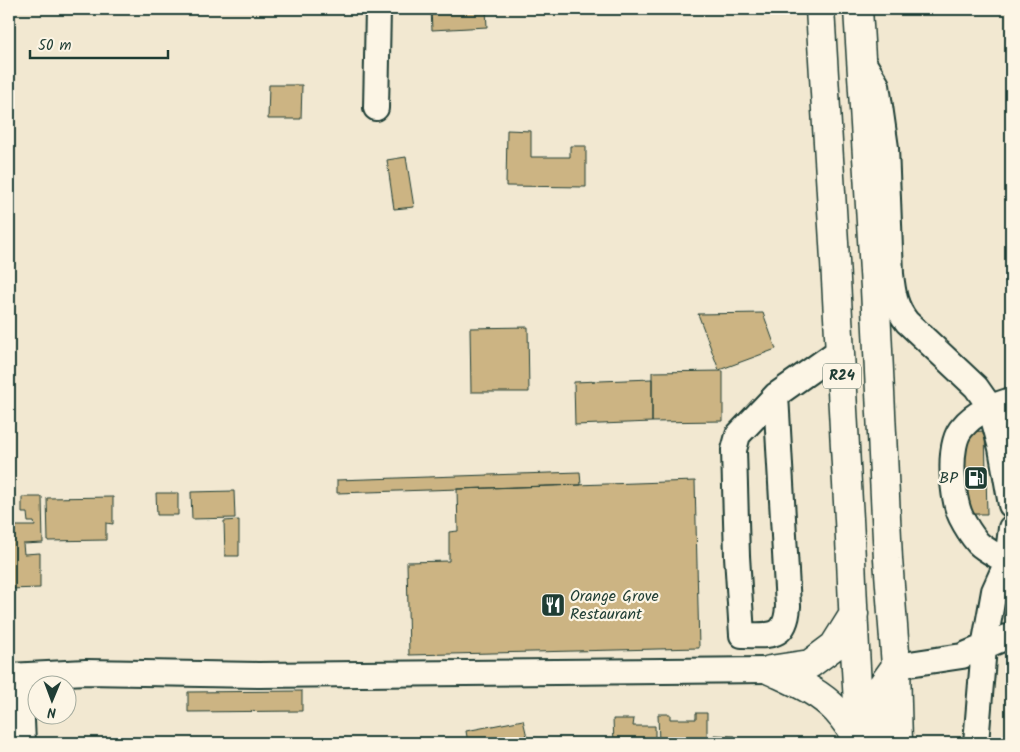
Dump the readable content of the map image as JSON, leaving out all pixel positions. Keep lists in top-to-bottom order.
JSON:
{
  "streets": {
    "main road": ["R24"]
  },
  "places": {
    "fuel station": ["BP"],
    "restaurant": ["Orange Grove Restaurant"]
  },
  "scale_bar": "50 m",
  "north": "bottom"
}
